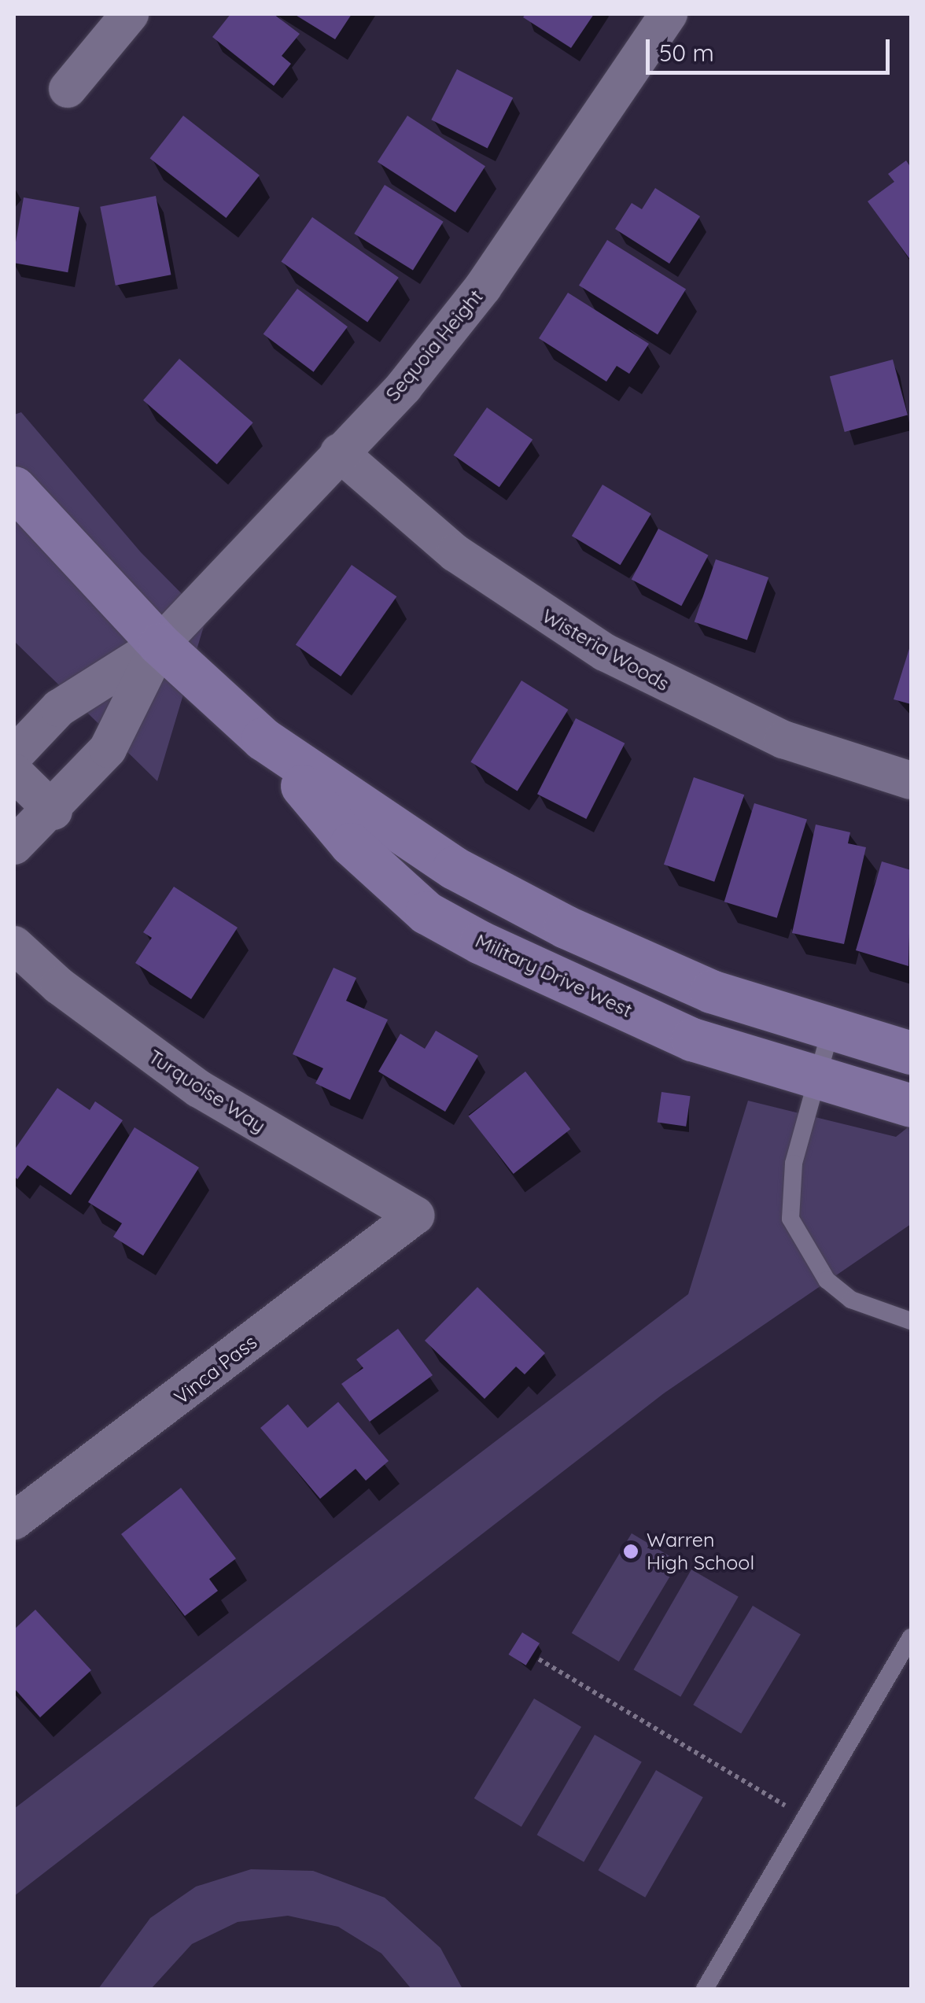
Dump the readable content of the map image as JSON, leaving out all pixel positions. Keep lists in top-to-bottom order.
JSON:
{
  "streets": {
    "main road": ["Military Drive West"],
    "street": [
      "Sequoia Height",
      "Wisteria Woods",
      "Turquoise Way",
      "Vinca Pass"
    ]
  },
  "crossings": [
    ["Sequoia Height", "Wisteria Woods"],
    ["Sequoia Height", "Military Drive West"],
    ["Turquoise Way", "Vinca Pass"]
  ],
  "places": ["Warren High School"],
  "scale_bar": "50 m"
}
